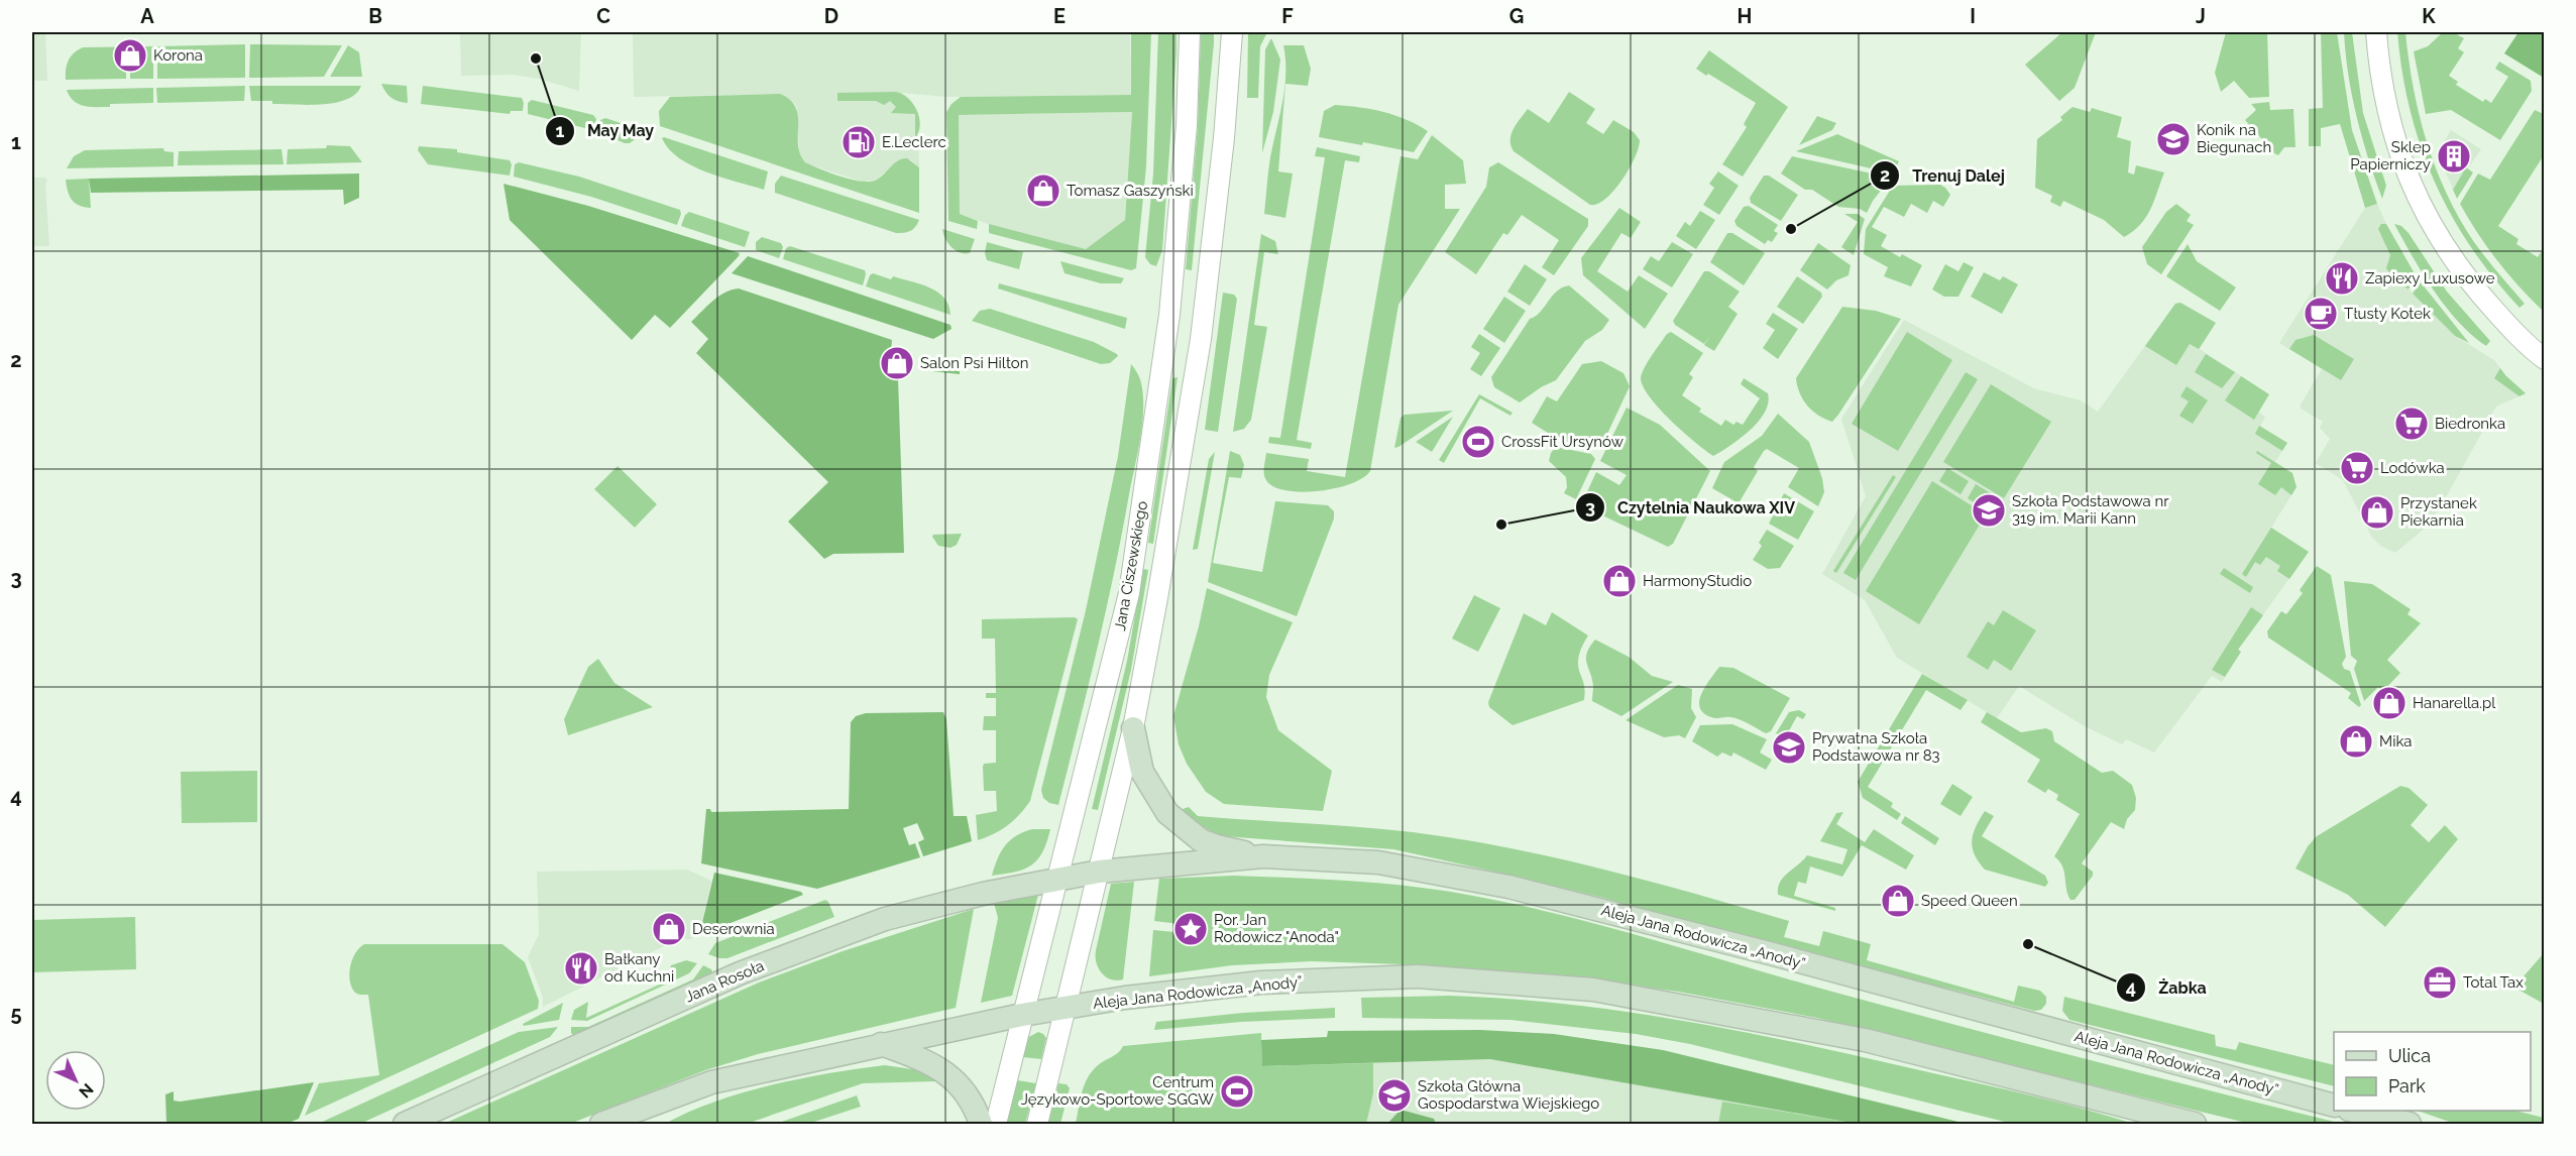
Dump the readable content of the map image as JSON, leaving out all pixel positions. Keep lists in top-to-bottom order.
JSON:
{
  "streets": {
    "main road": ["Aleja Jana Rodowicza „Anody”", "Jana Rosoła"],
    "street": ["Jana Ciszewskiego"]
  },
  "crossings": [
    ["Jana Ciszewskiego", "Aleja Jana Rodowicza „Anody”"],
    ["Jana Ciszewskiego", "Jana Rosoła"],
    ["Aleja Jana Rodowicza „Anody”", "Jana Rosoła"]
  ],
  "places": {
    "shop": [
      "Korona",
      "Tomasz Gaszyński",
      "Salon Psi Hilton",
      "Przystanek Piekarnia",
      "HarmonyStudio",
      "Hanarella.pl",
      "Mika",
      "Speed Queen",
      "Deserownia"
    ],
    "other": [
      "May May",
      "Trenuj Dalej",
      "Czytelnia Naukowa XIV",
      "Żabka"
    ],
    "school or university": [
      "Konik na Biegunach",
      "Szkoła Podstawowa nr 319 im. Marii Kann",
      "Prywatna Szkoła Podstawowa nr 83",
      "Szkoła Główna Gospodarstwa Wiejskiego"
    ],
    "fuel station": ["E.Leclerc"],
    "building": ["Sklep Papierniczy"],
    "restaurant": ["Zapiexy Luxusowe", "Bałkany od Kuchni"],
    "cafe": ["Tłusty Kotek"],
    "supermarket": ["Biedronka", "Lodówka"],
    "sports": ["CrossFit Ursynów", "Centrum Językowo-Sportowe SGGW"],
    "place": ["Por. Jan Rodowicz \"Anoda\""],
    "office": ["Total Tax"]
  },
  "legend": ["Ulica", "Park"],
  "north": "bottom right",
  "grid": {
    "columns": [
      "A",
      "B",
      "C",
      "D",
      "E",
      "F",
      "G",
      "H",
      "I",
      "J",
      "K"
    ],
    "rows": [
      "1",
      "2",
      "3",
      "4",
      "5"
    ]
  }
}
